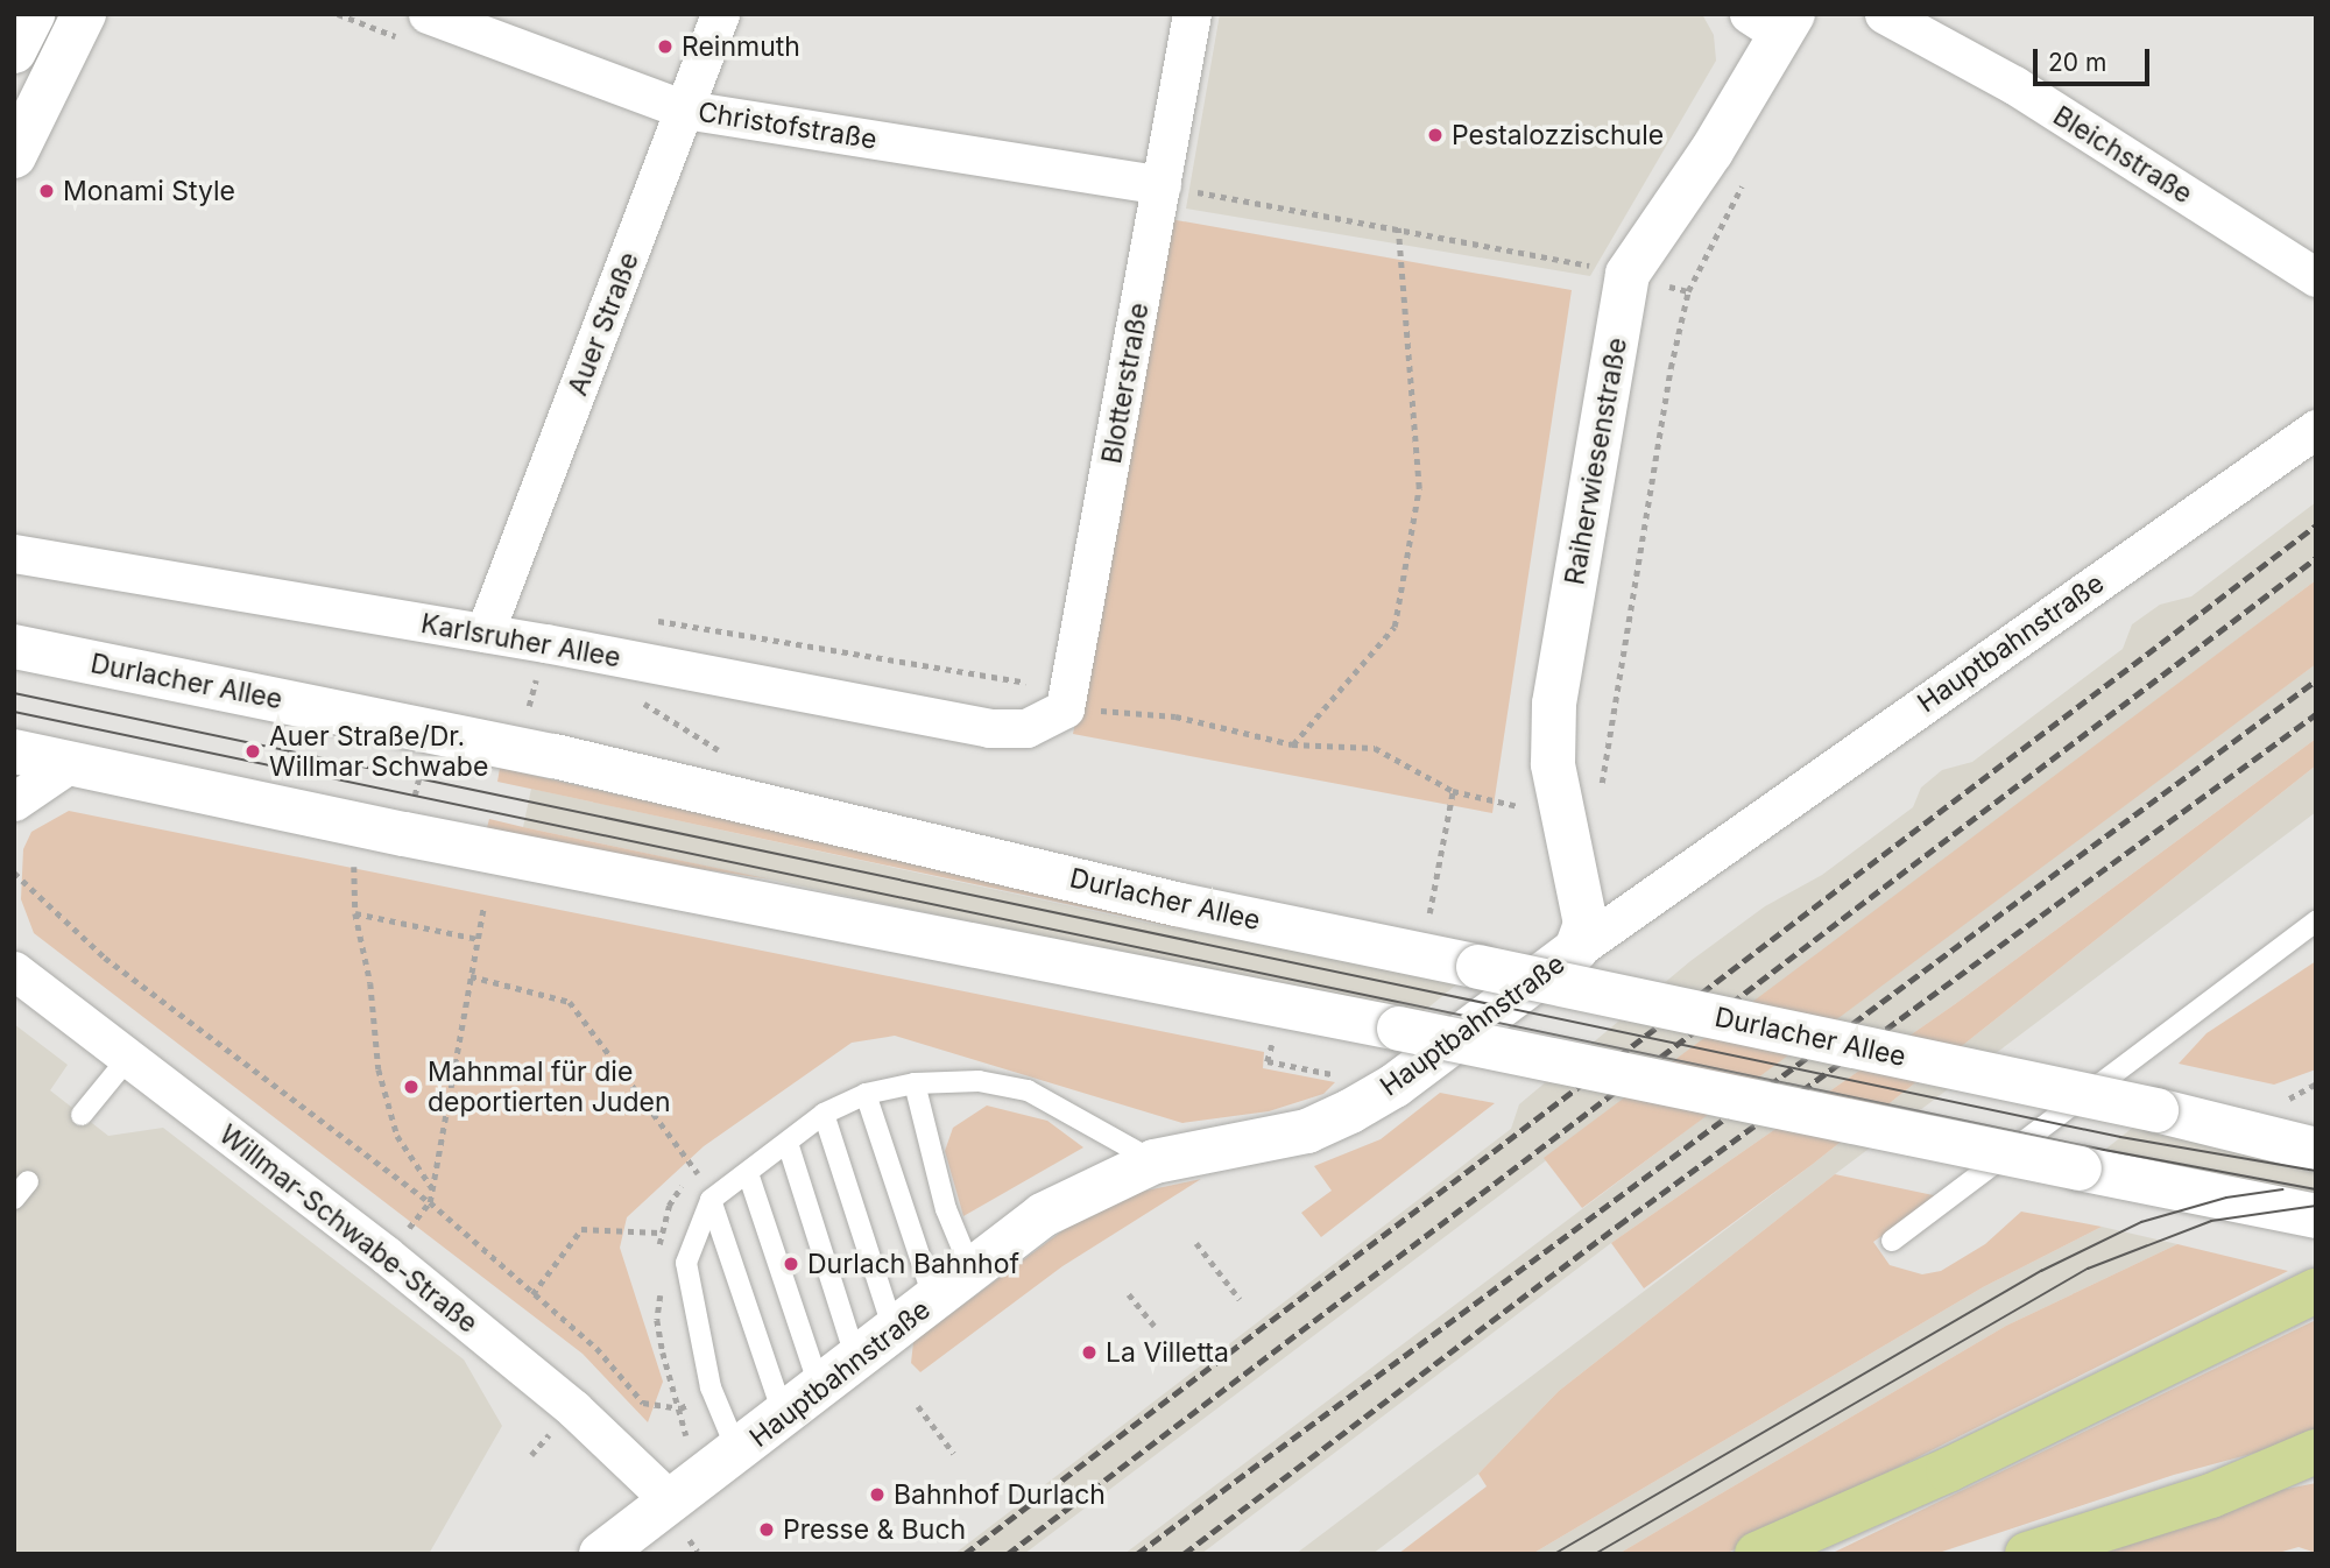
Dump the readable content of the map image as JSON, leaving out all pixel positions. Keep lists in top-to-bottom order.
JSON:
{
  "streets": {
    "main road": ["Raiherwiesenstraße", "Hauptbahnstraße", "Durlacher Allee"],
    "street": [
      "Christofstraße",
      "Bleichstraße",
      "Auer Straße",
      "Blotterstraße",
      "Karlsruher Allee",
      "Willmar-Schwabe-Straße"
    ]
  },
  "crossings": [
    ["Christofstraße", "Auer Straße"],
    ["Christofstraße", "Blotterstraße"],
    ["Auer Straße", "Karlsruher Allee"],
    ["Blotterstraße", "Karlsruher Allee"],
    ["Raiherwiesenstraße", "Hauptbahnstraße"],
    ["Hauptbahnstraße", "Willmar-Schwabe-Straße"]
  ],
  "places": [
    "Reinmuth",
    "Pestalozzischule",
    "Monami Style",
    "Auer Straße/Dr. Willmar Schwabe",
    "Mahnmal für die deportierten Juden",
    "Durlach Bahnhof",
    "La Villetta",
    "Bahnhof Durlach",
    "Presse & Buch"
  ],
  "scale_bar": "20 m"
}
